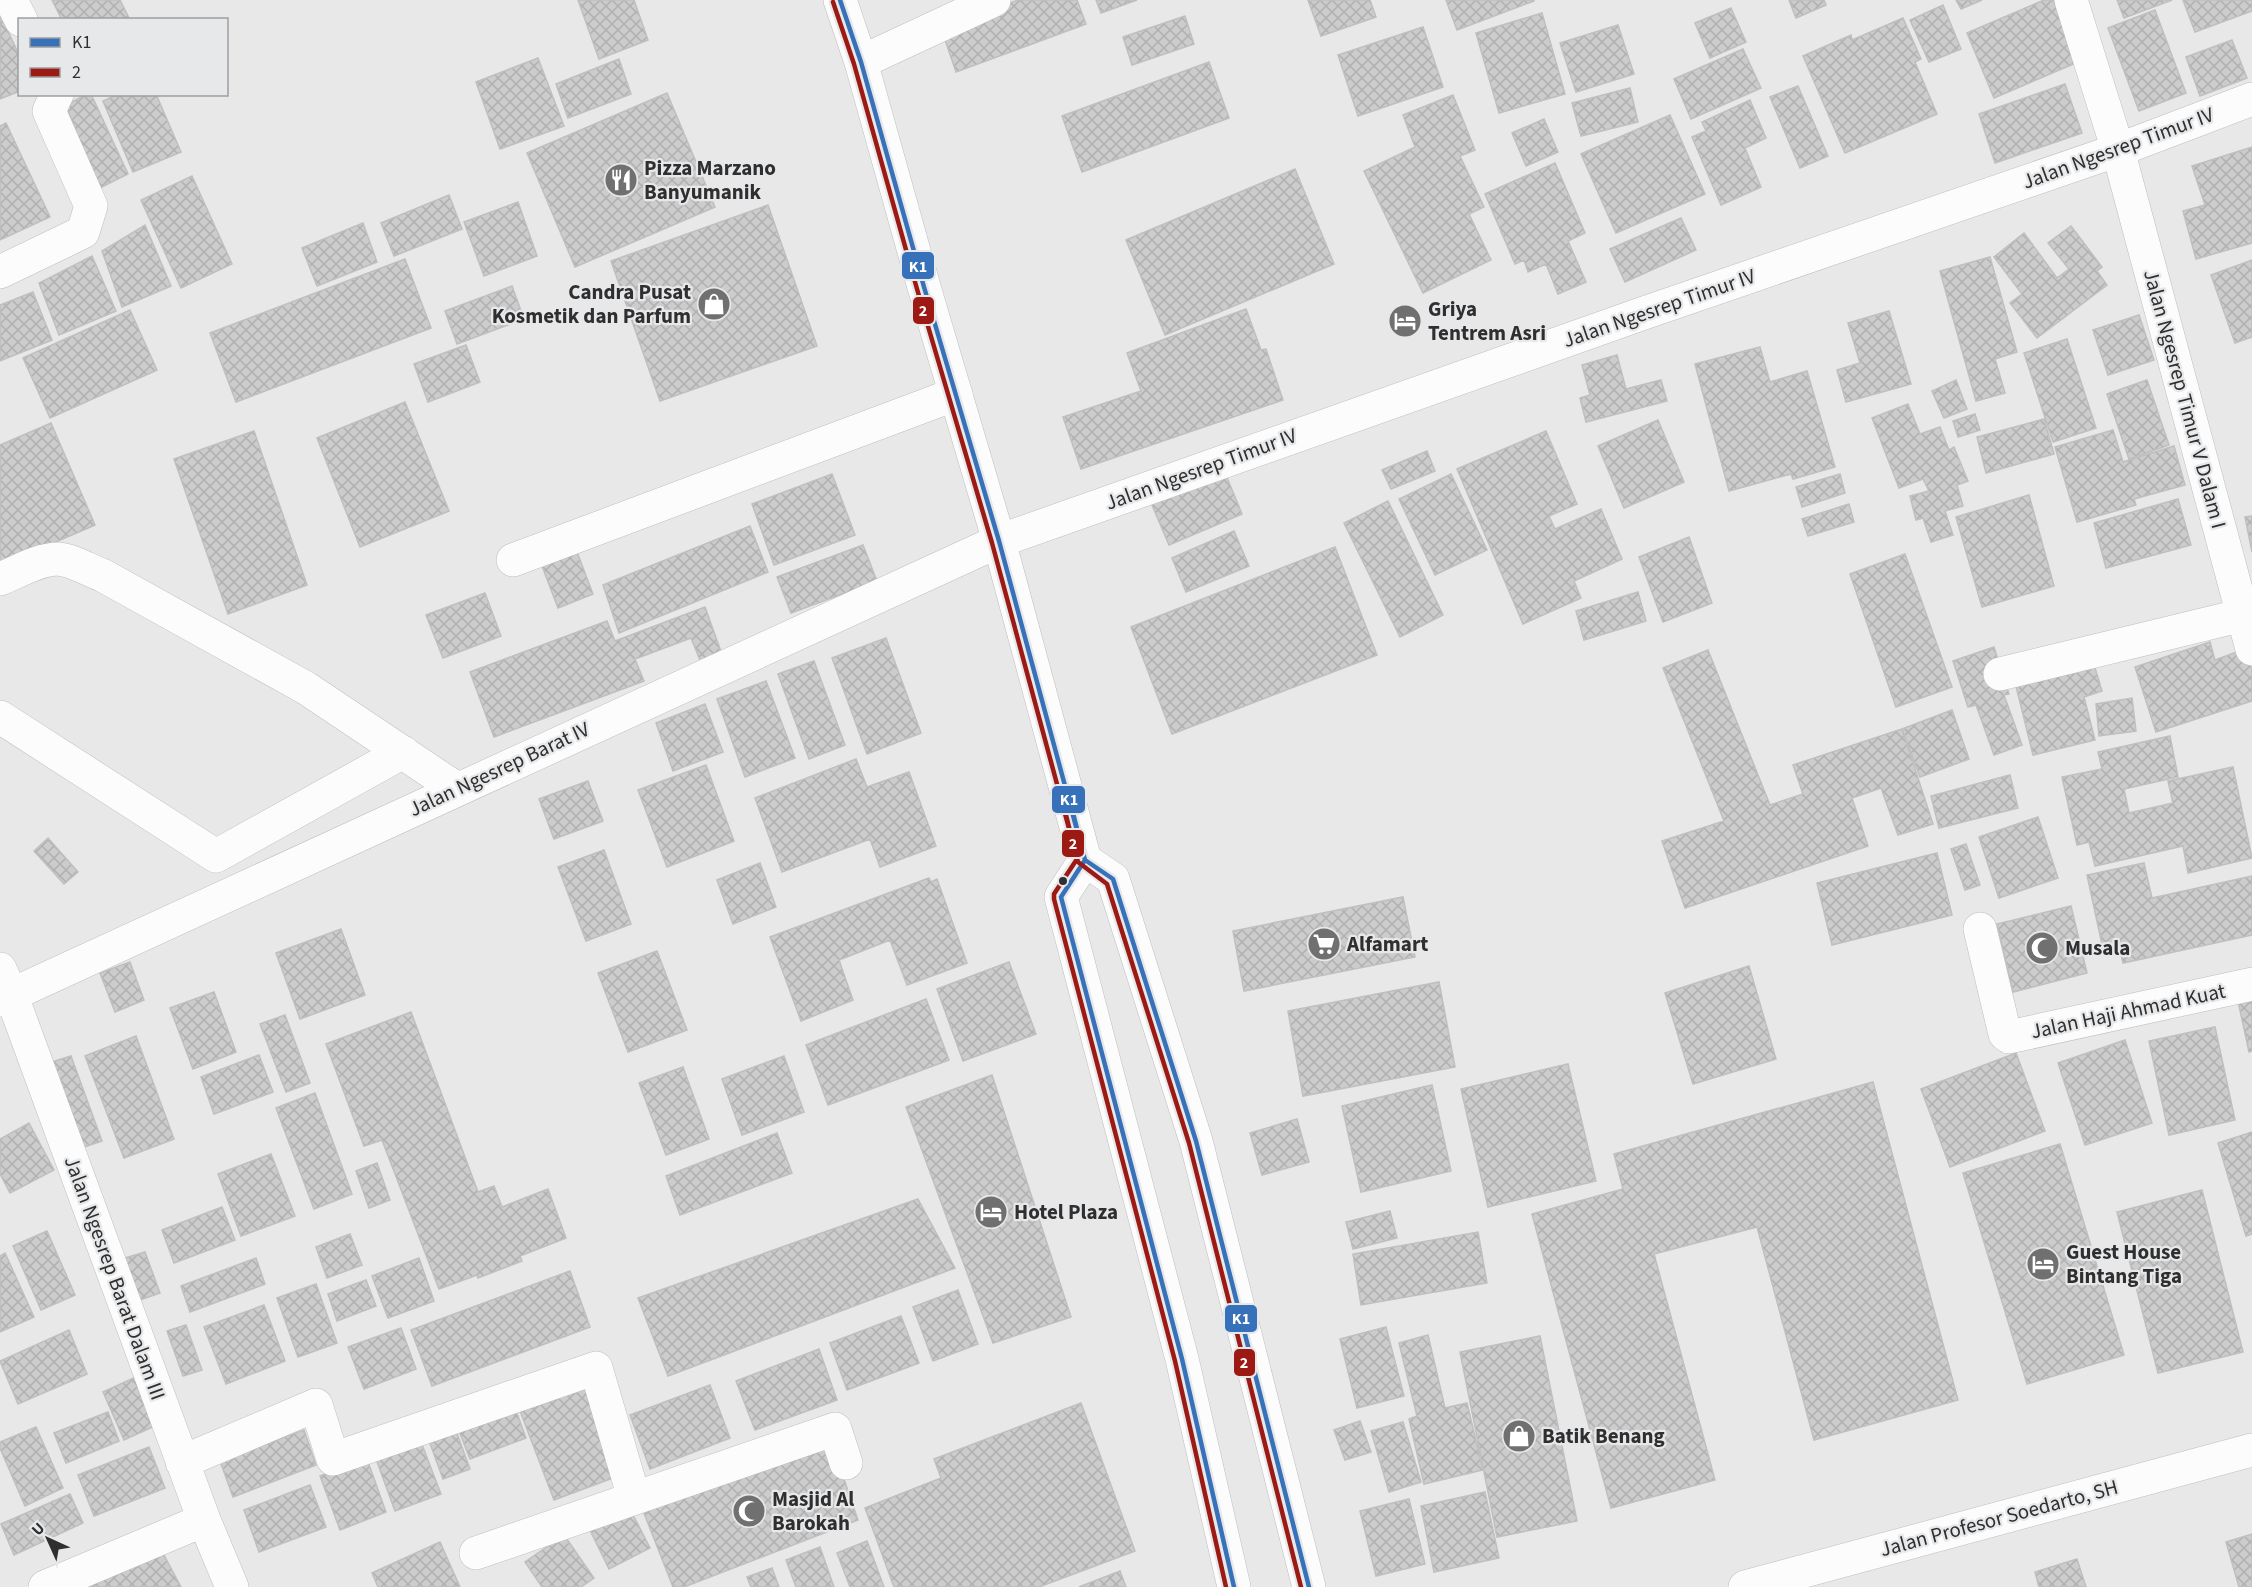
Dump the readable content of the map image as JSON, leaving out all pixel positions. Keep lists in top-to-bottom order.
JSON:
{
  "streets": {
    "main road": [
      "Jalan Ngesrep Timur IV",
      "Jalan Ngesrep Timur V Dalam I",
      "Jalan Ngesrep Barat IV",
      "Jalan Haji Ahmad Kuat",
      "Jalan Ngesrep Barat Dalam III",
      "Jalan Profesor Soedarto, SH"
    ]
  },
  "crossings": [
    ["Jalan Ngesrep Timur IV", "Jalan Ngesrep Timur V Dalam I"],
    ["Jalan Ngesrep Timur IV", "Jalan Ngesrep Barat IV"],
    ["Jalan Ngesrep Barat IV", "Jalan Ngesrep Barat Dalam III"]
  ],
  "places": {
    "restaurant": ["Pizza Marzano Banyumanik"],
    "shop": ["Candra Pusat Kosmetik dan Parfum", "Batik Benang"],
    "hotel": ["Griya Tentrem Asri", "Hotel Plaza", "Guest House Bintang Tiga"],
    "supermarket": ["Alfamart"],
    "mosque": ["Musala", "Masjid Al Barokah"]
  },
  "lines": ["transit line K1", "transit line 2"],
  "legend": ["K1", "2"],
  "north": "top left"
}
